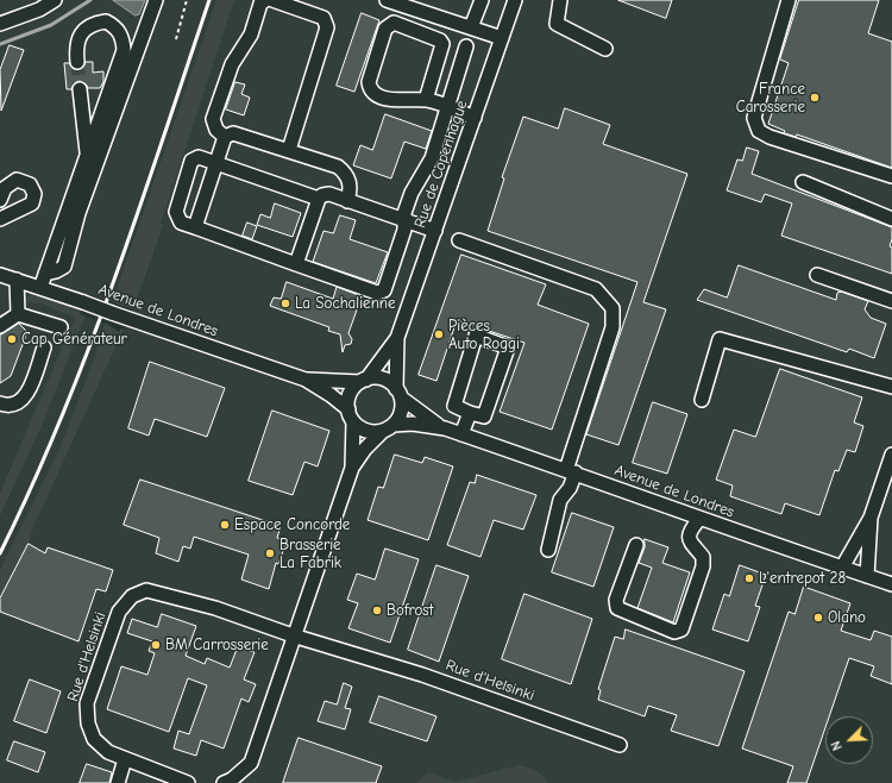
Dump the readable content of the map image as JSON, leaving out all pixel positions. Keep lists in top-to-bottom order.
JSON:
{
  "streets": {
    "street": ["Rue de Copenhague", "Avenue de Londres", "Rue d'Helsinki"]
  },
  "crossings": [
    ["Rue de Copenhague", "Avenue de Londres"]
  ],
  "places": [
    "France Carosserie",
    "La Sochalienne",
    "Pièces Auto Roggi",
    "Cap Générateur",
    "Espace Concorde",
    "Brasserie La Fabrik",
    "L'entrepot 28",
    "Bofrost",
    "Olano",
    "BM Carrosserie"
  ],
  "north": "bottom left"
}
